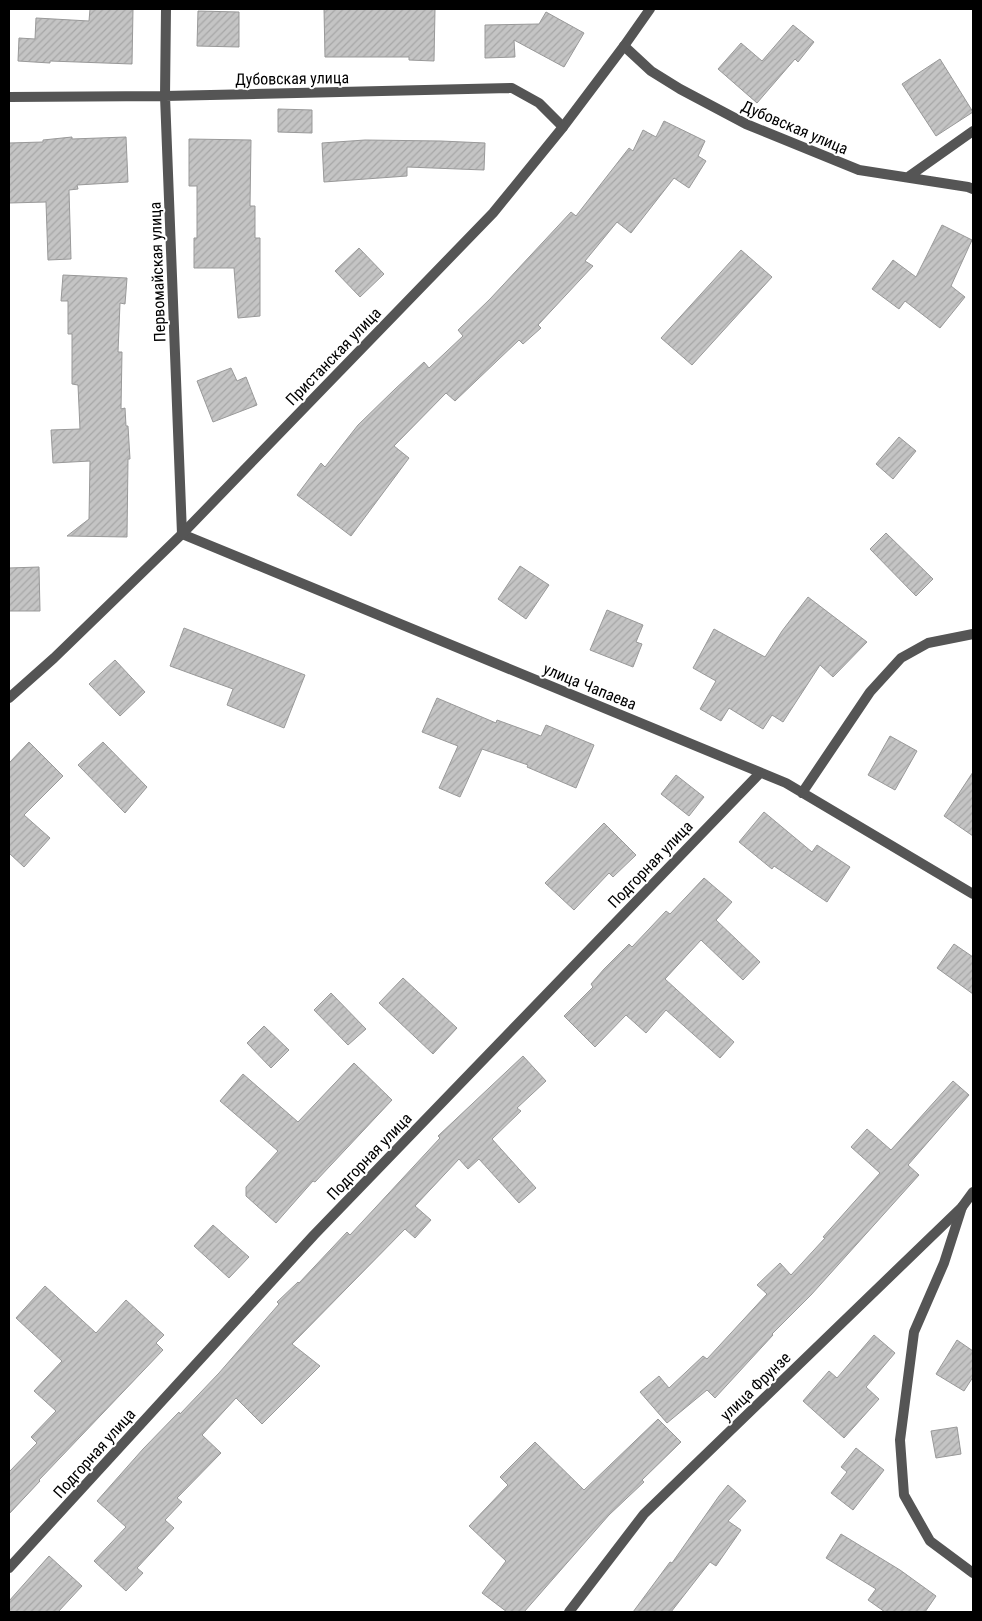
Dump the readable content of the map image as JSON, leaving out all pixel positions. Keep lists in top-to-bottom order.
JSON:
{
  "streets": {
    "street": [
      "Дубовская улица",
      "Первомайская улица",
      "Пристанская улица",
      "улица Чапаева",
      "Подгорная улица",
      "улица Фрунзе"
    ]
  },
  "crossings": [
    ["Дубовская улица", "Первомайская улица"],
    ["Дубовская улица", "Пристанская улица"],
    ["Первомайская улица", "Пристанская улица"],
    ["Первомайская улица", "улица Чапаева"],
    ["Пристанская улица", "улица Чапаева"],
    ["улица Чапаева", "Подгорная улица"]
  ]
}
